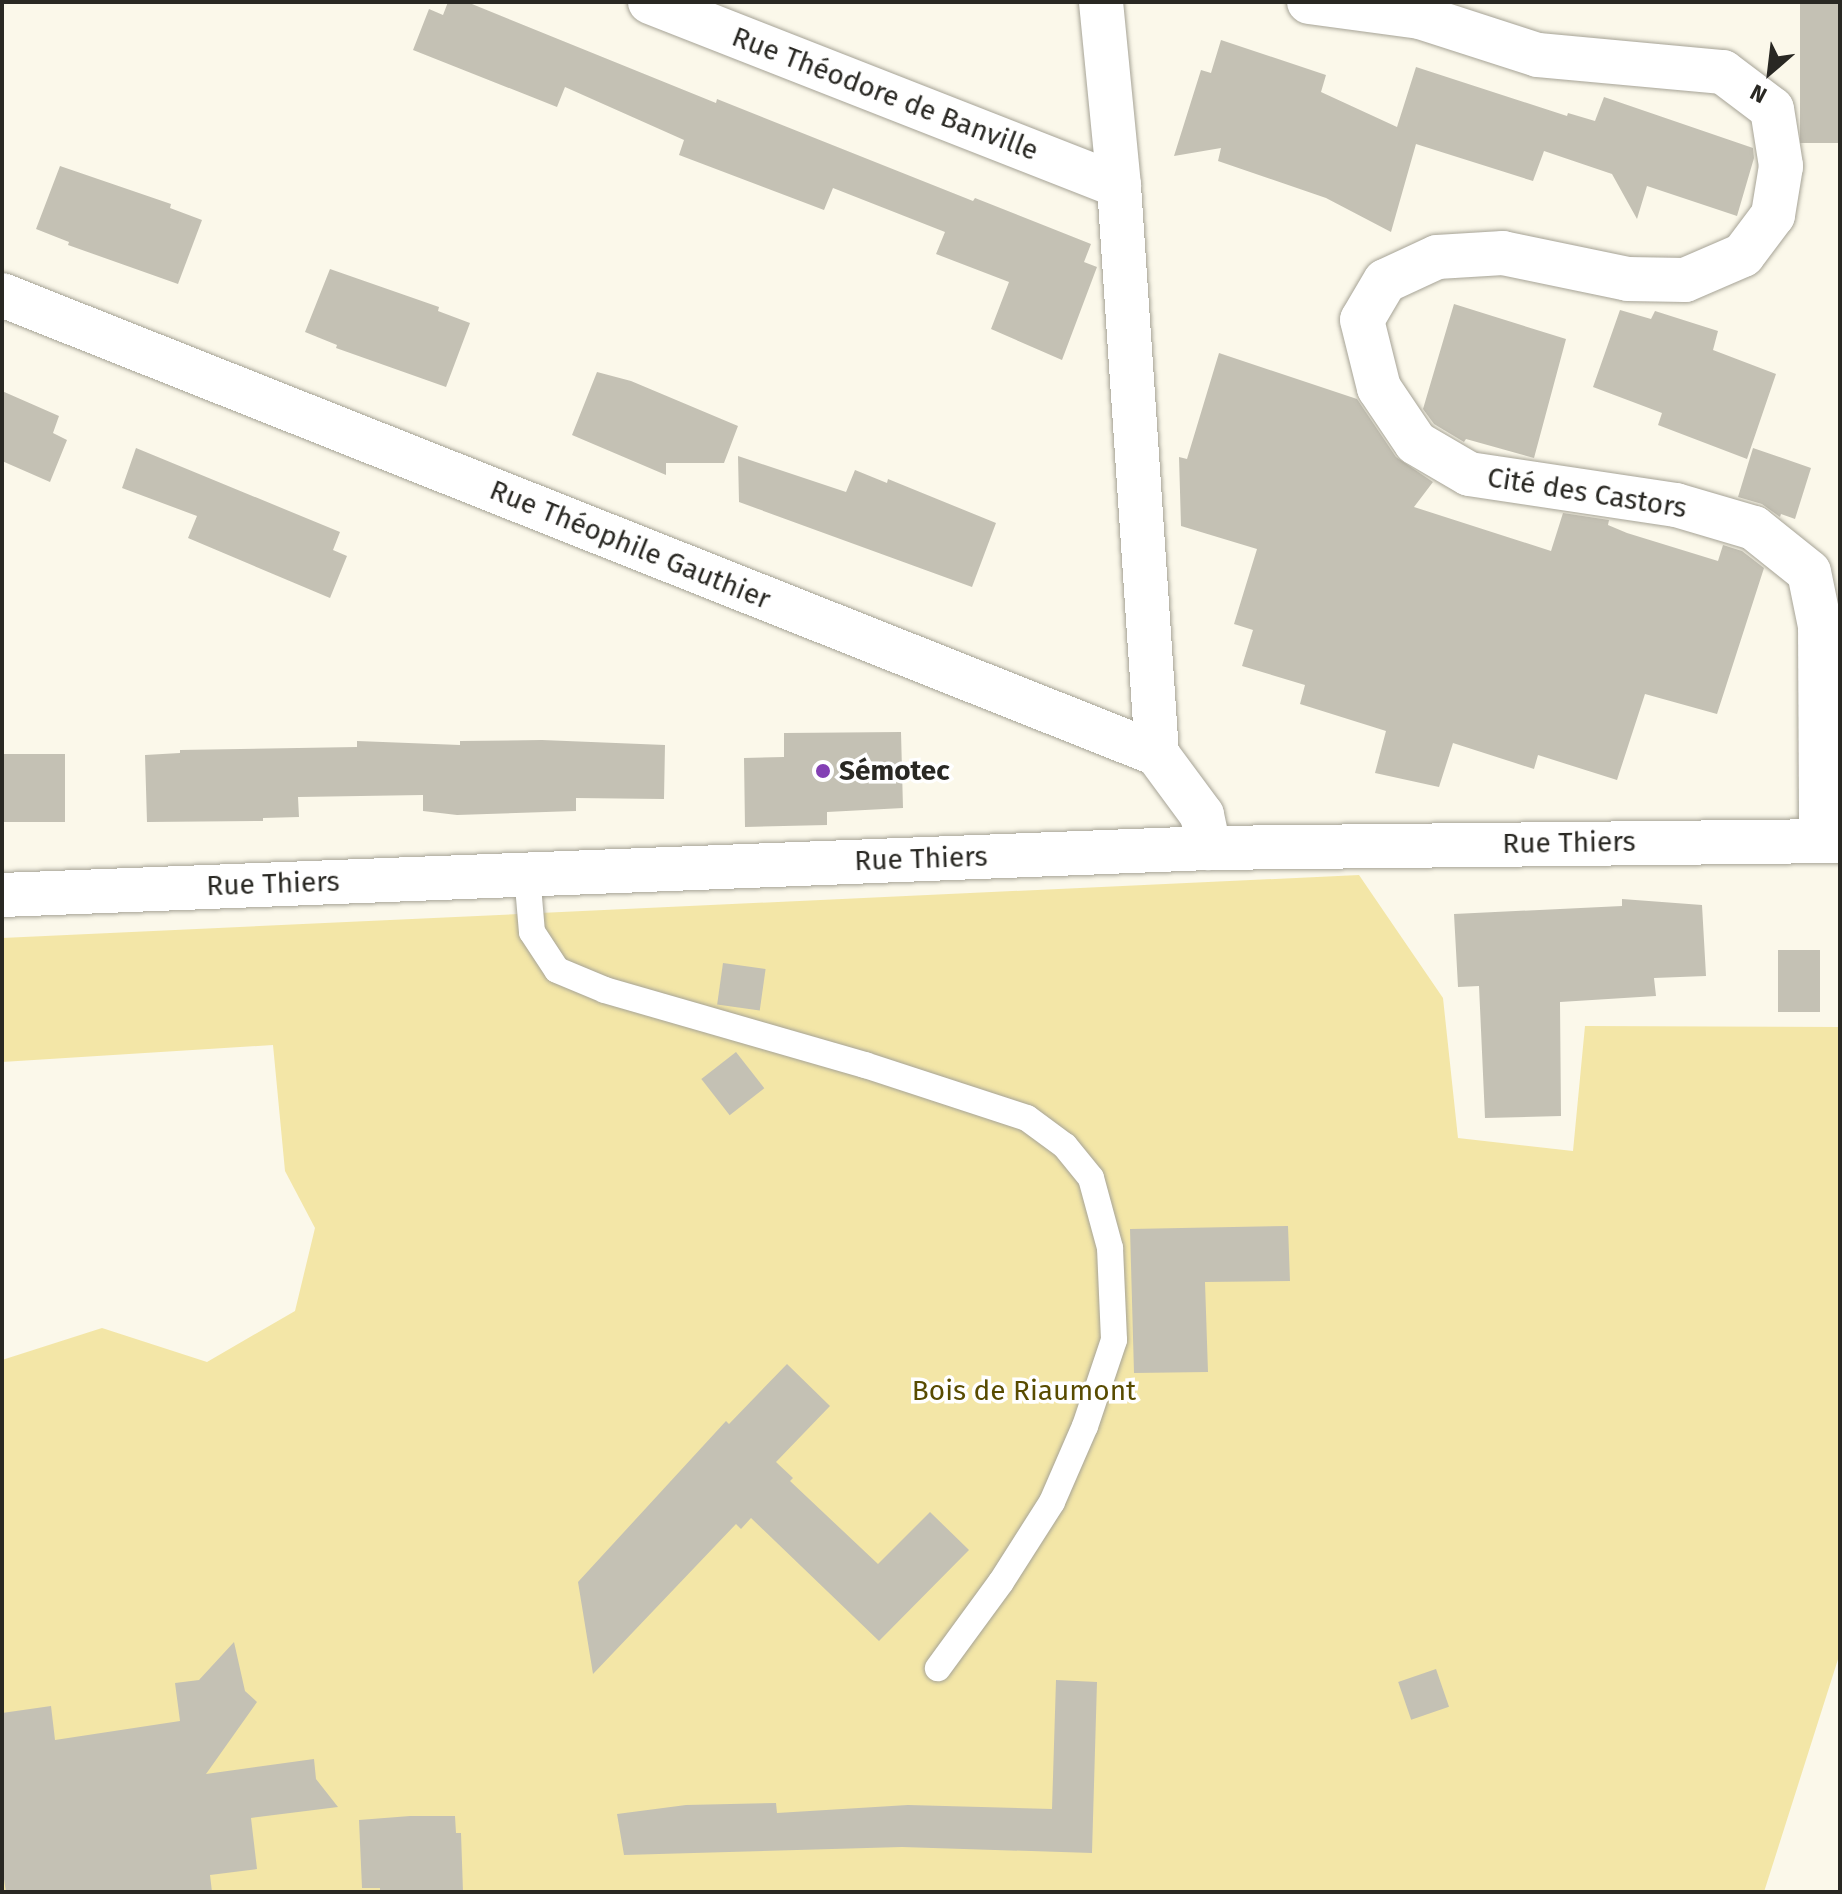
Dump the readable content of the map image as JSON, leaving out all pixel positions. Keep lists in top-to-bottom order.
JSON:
{
  "streets": {
    "street": [
      "Rue Théodore de Banville",
      "Cité des Castors",
      "Rue Théophile Gauthier",
      "Rue Thiers"
    ]
  },
  "crossings": [
    ["Cité des Castors", "Rue Thiers"]
  ],
  "parks": ["Bois de Riaumont"],
  "places": ["Sémotec"],
  "north": "bottom left"
}
